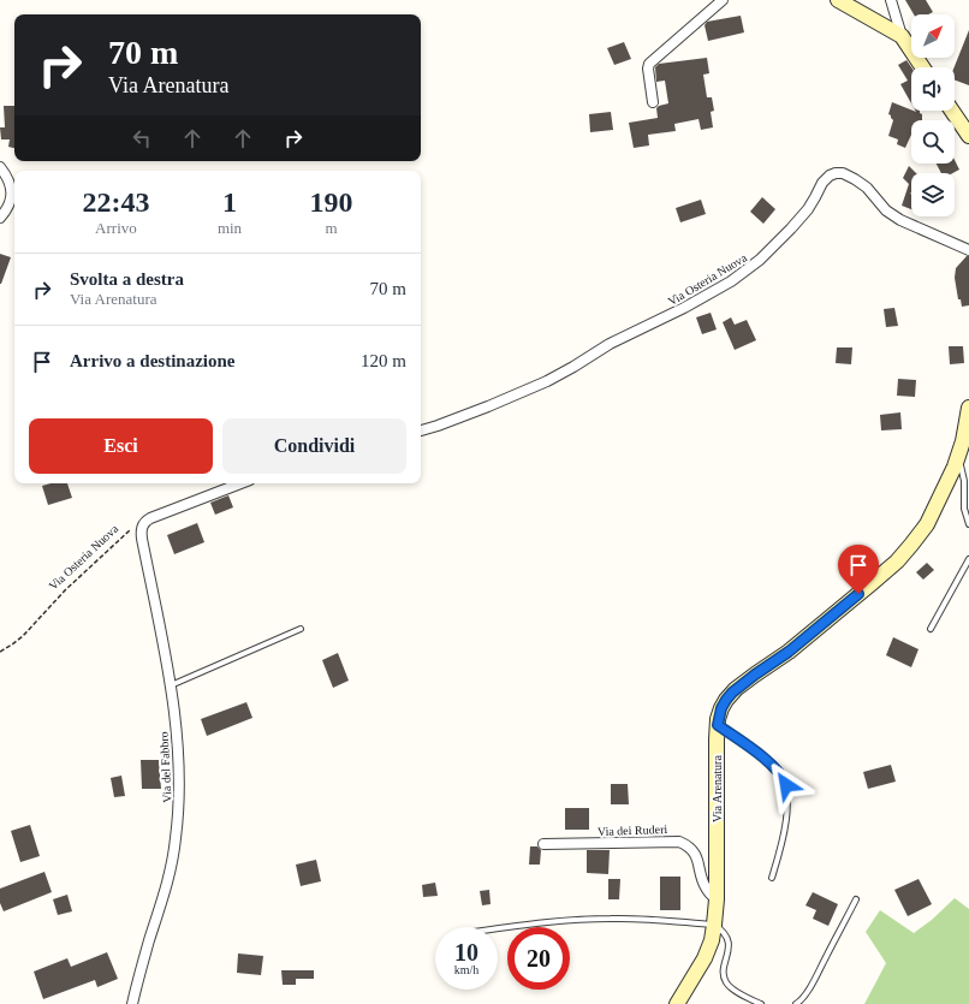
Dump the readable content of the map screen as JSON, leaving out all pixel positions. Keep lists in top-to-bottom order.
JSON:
{
  "streets": {
    "street": [
      "Via Osteria Nuova",
      "Via del Fabbro",
      "Via Arenatura",
      "Via dei Ruderi"
    ]
  },
  "crossings": [
    ["Via Osteria Nuova", "Via del Fabbro"],
    ["Via Arenatura", "Via dei Ruderi"]
  ],
  "north": "top right",
  "page": {
    "turn": ["70 m", "Via Arenatura"],
    "eta": [
      "22:43",
      "Arrivo",
      "1",
      "min",
      "190",
      "m"
    ],
    "list": [
      {
        "name": "Svolta a destra",
        "note": "Via Arenatura",
        "value": "70 m"
      },
      {
        "name": "Arrivo a destinazione",
        "value": "120 m"
      }
    ],
    "buttons": ["Esci", "Condividi"],
    "speed": "10 km/h",
    "limit": "20"
  }
}
